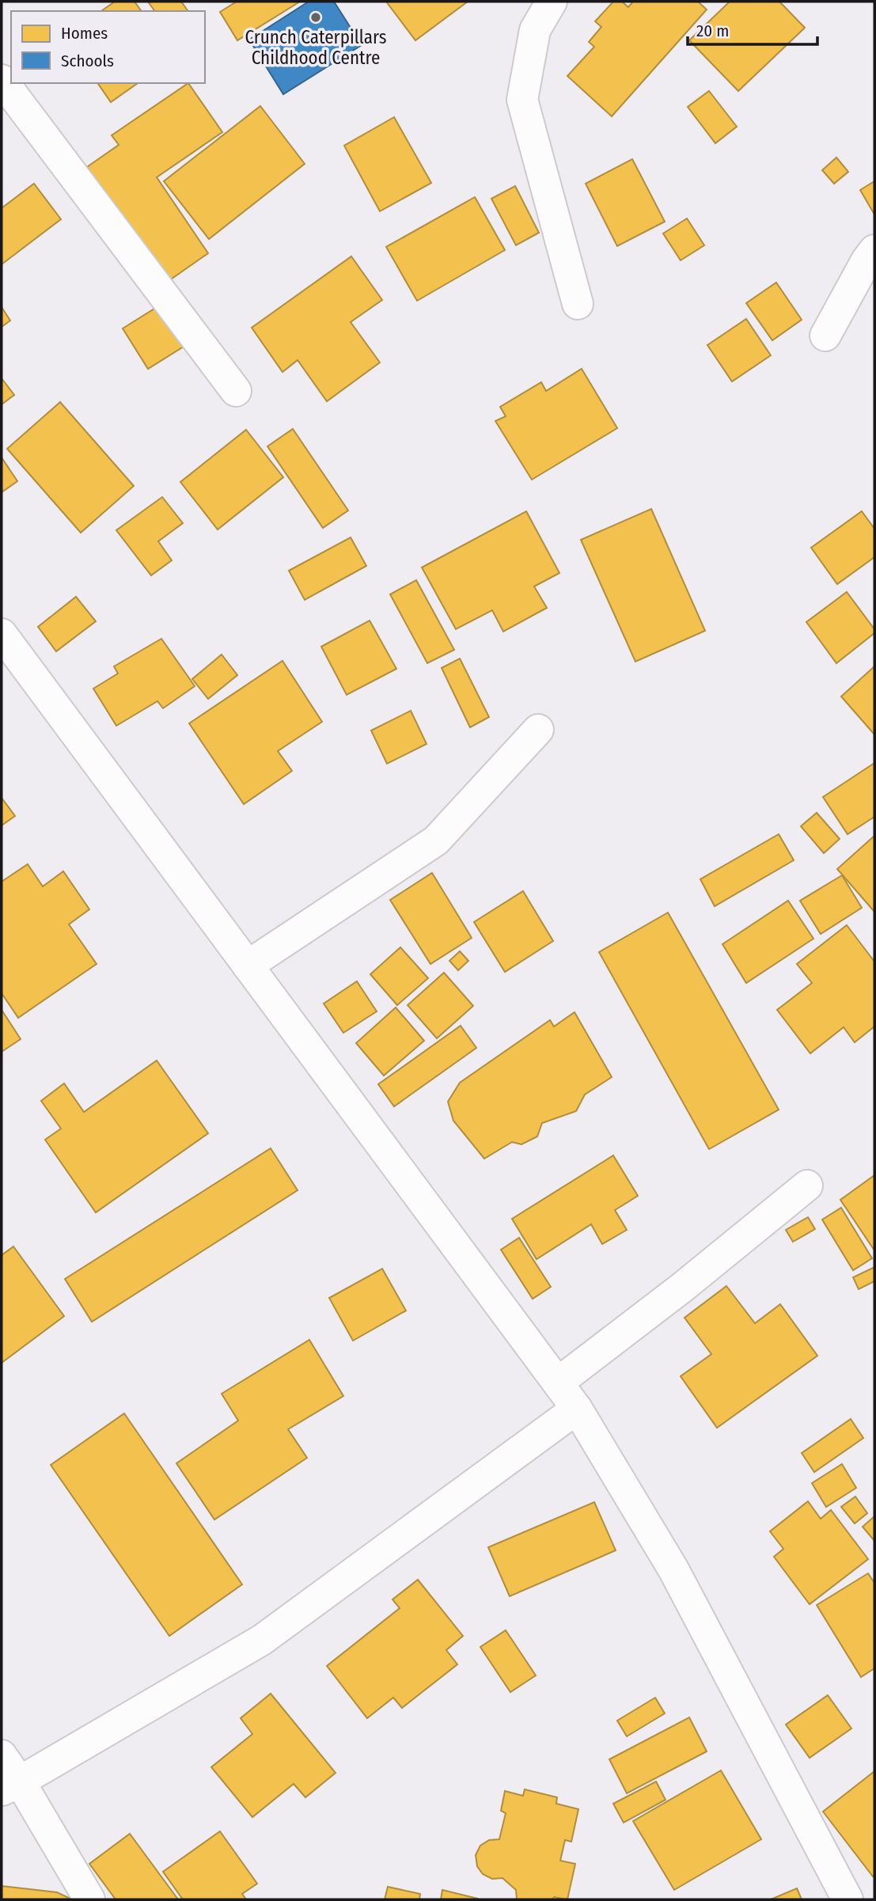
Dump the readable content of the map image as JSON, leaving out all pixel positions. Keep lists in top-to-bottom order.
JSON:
{
  "places": ["Crunch Caterpillars Childhood Centre"],
  "legend": ["Homes", "Schools"],
  "scale_bar": "20 m"
}
